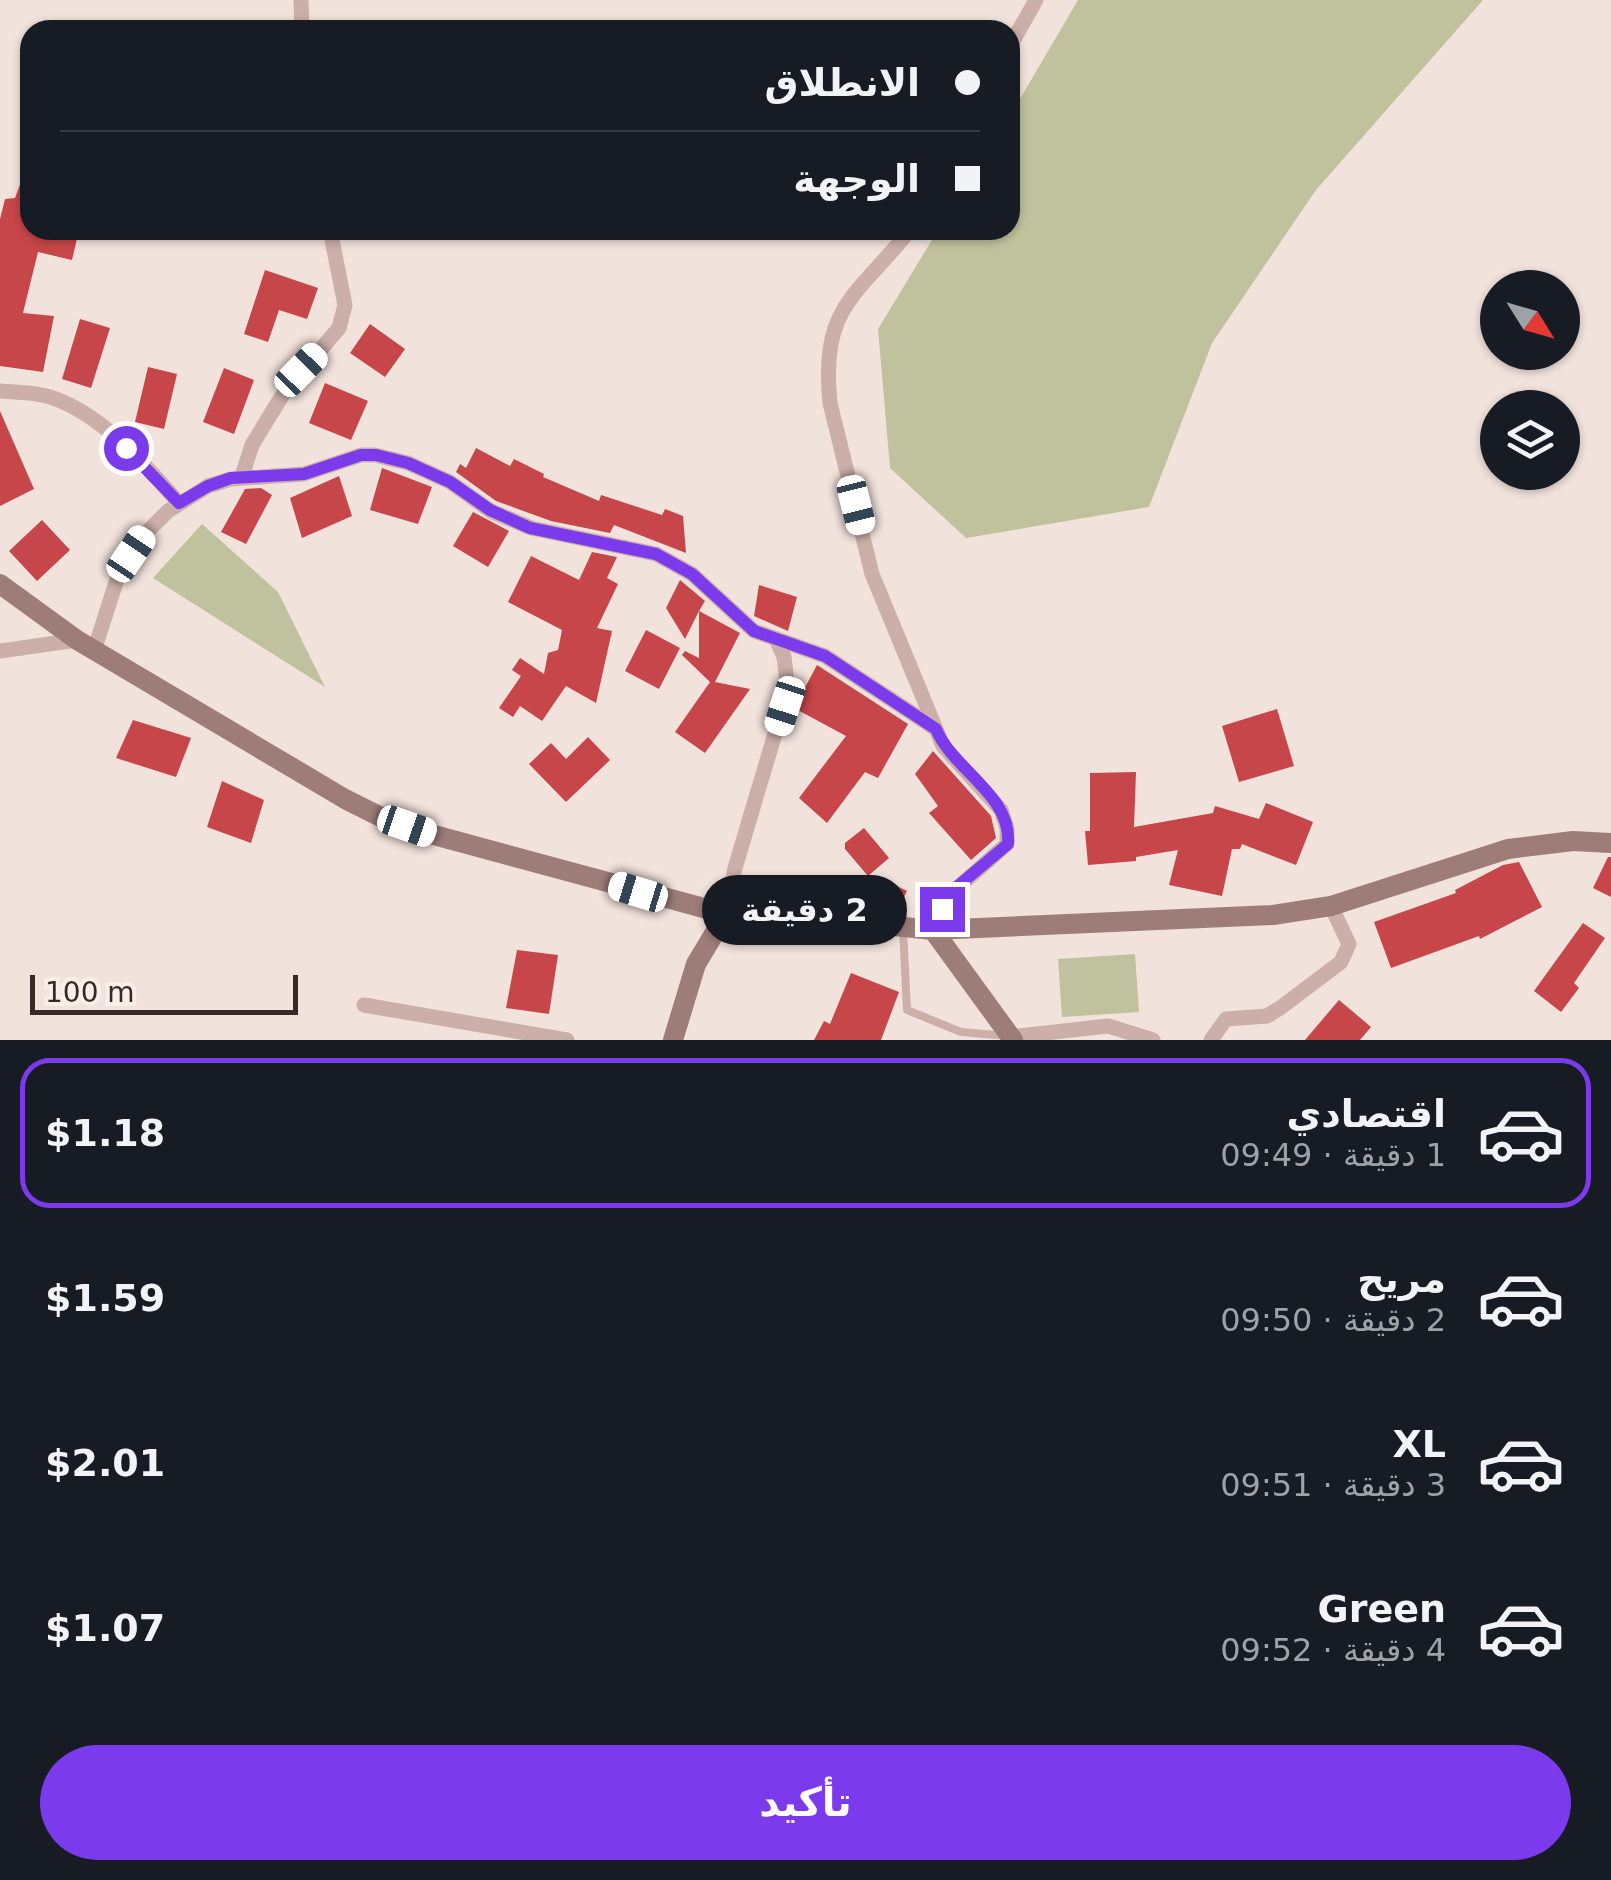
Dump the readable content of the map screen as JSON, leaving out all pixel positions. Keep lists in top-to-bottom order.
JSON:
{
  "scale_bar": "100 m",
  "north": "bottom right",
  "page": {
    "banner": ["الانطلاق", "الوجهة"],
    "bubble": "2 دقيقة",
    "scale": "100 m",
    "list": [
      {
        "name": "اقتصادي",
        "note": "1 دقيقة · 09:49",
        "value": "$1.18"
      },
      {
        "name": "مريح",
        "note": "2 دقيقة · 09:50",
        "value": "$1.59"
      },
      {
        "name": "XL",
        "note": "3 دقيقة · 09:51",
        "value": "$2.01"
      },
      {
        "name": "Green",
        "note": "4 دقيقة · 09:52",
        "value": "$1.07"
      }
    ],
    "buttons": "تأكيد"
  }
}
